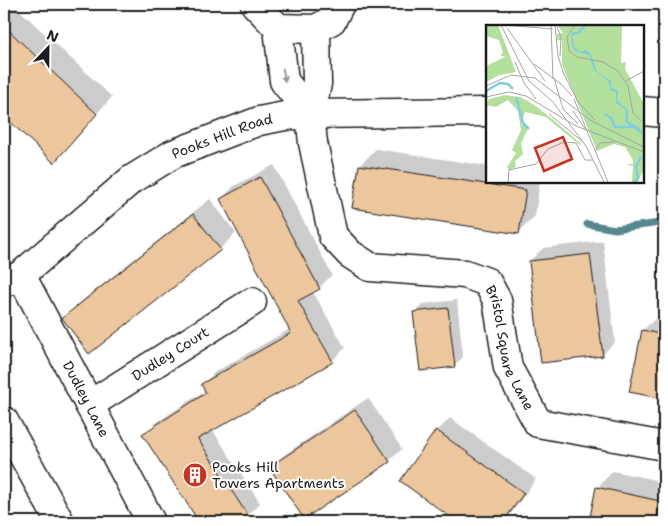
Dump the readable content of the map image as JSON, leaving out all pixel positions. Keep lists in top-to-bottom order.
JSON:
{
  "streets": {
    "street": [
      "Pooks Hill Road",
      "Bristol Square Lane",
      "Dudley Court",
      "Dudley Lane"
    ]
  },
  "crossings": [
    ["Pooks Hill Road", "Bristol Square Lane"],
    ["Pooks Hill Road", "Dudley Lane"],
    ["Dudley Court", "Dudley Lane"]
  ],
  "places": {
    "building": ["Pooks Hill Towers Apartments"]
  },
  "north": "top"
}
